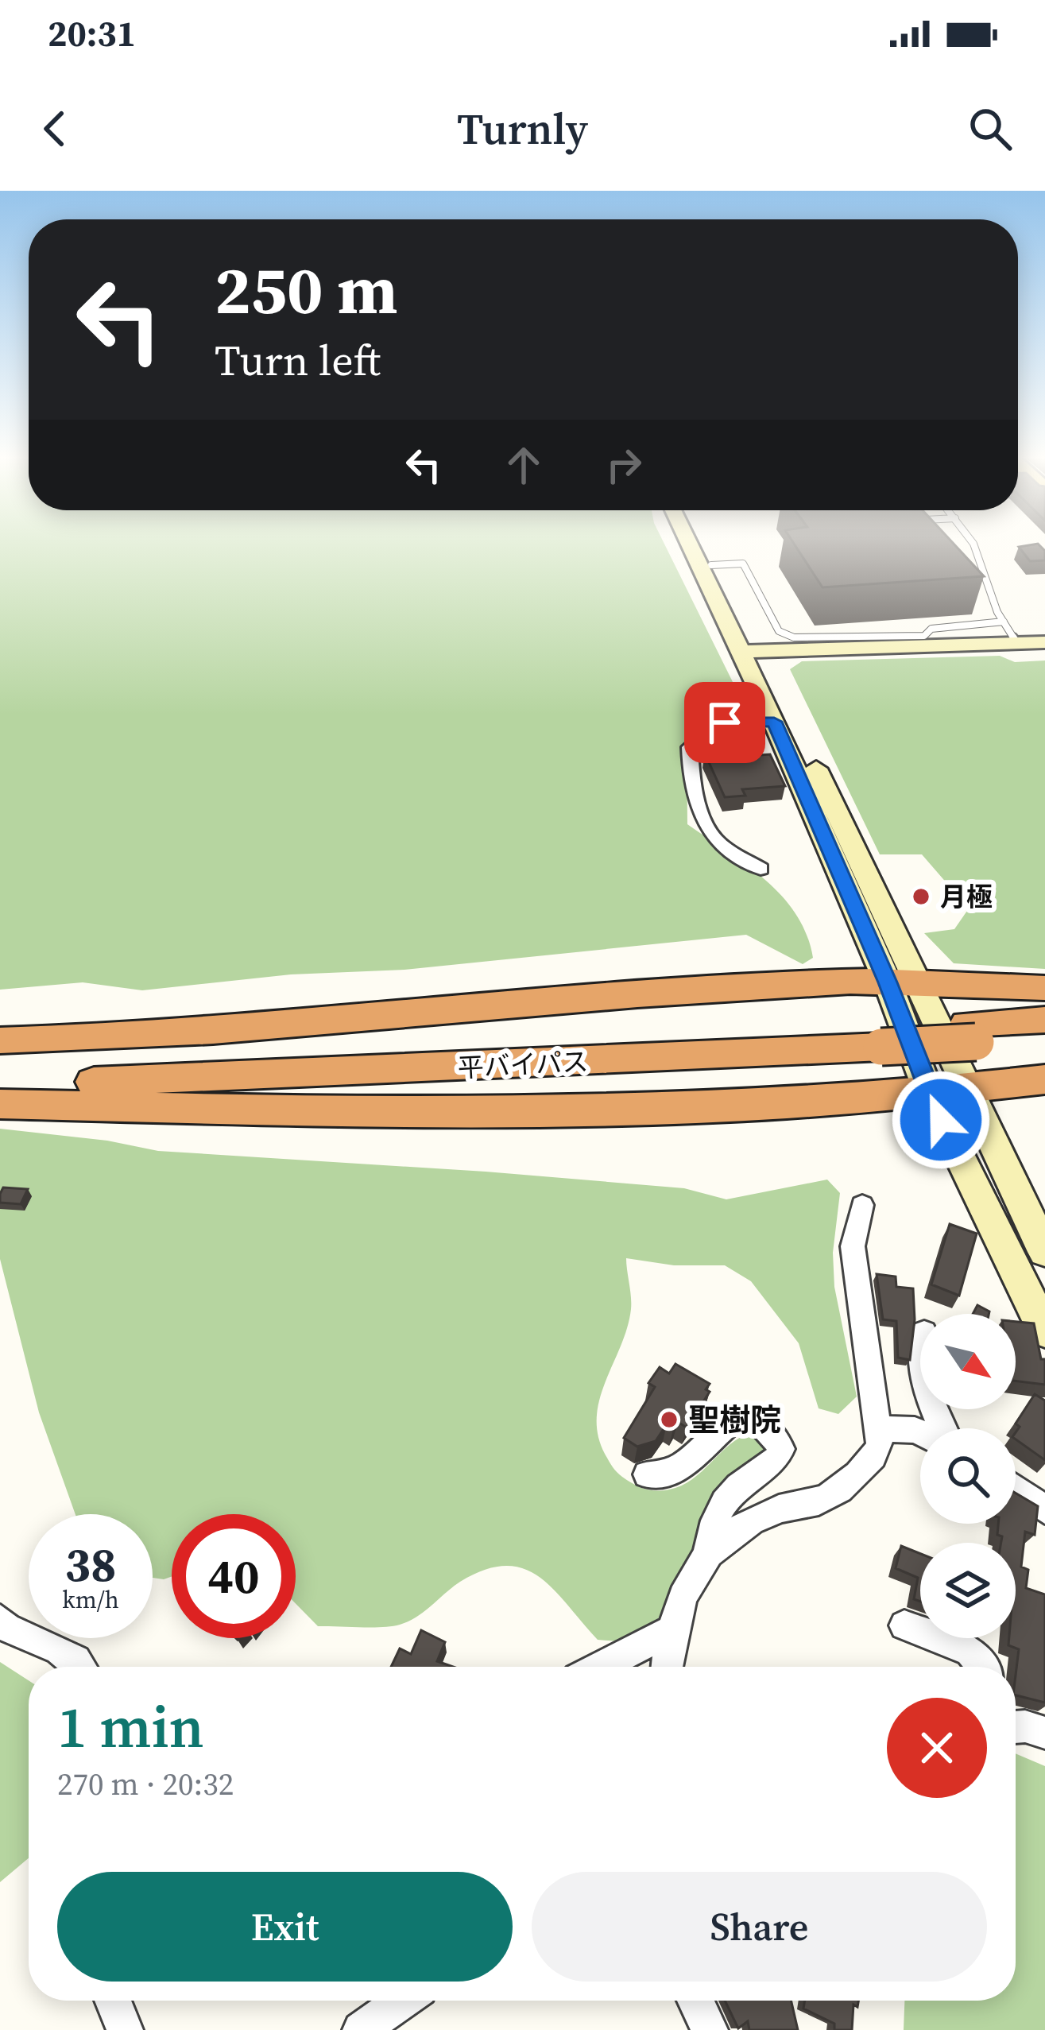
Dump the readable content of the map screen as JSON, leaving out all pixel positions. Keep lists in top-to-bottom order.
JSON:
{
  "streets": {
    "highway": ["平バイパス"]
  },
  "places": ["月極", "聖樹院"],
  "north": "bottom right",
  "page": {
    "status": "20:31",
    "header": "Turnly",
    "turn": ["250 m", "Turn left"],
    "speed": "38 km/h",
    "limit": "40",
    "heading": ["1 min", "270 m · 20:32"],
    "buttons": ["Exit", "Share"]
  }
}
